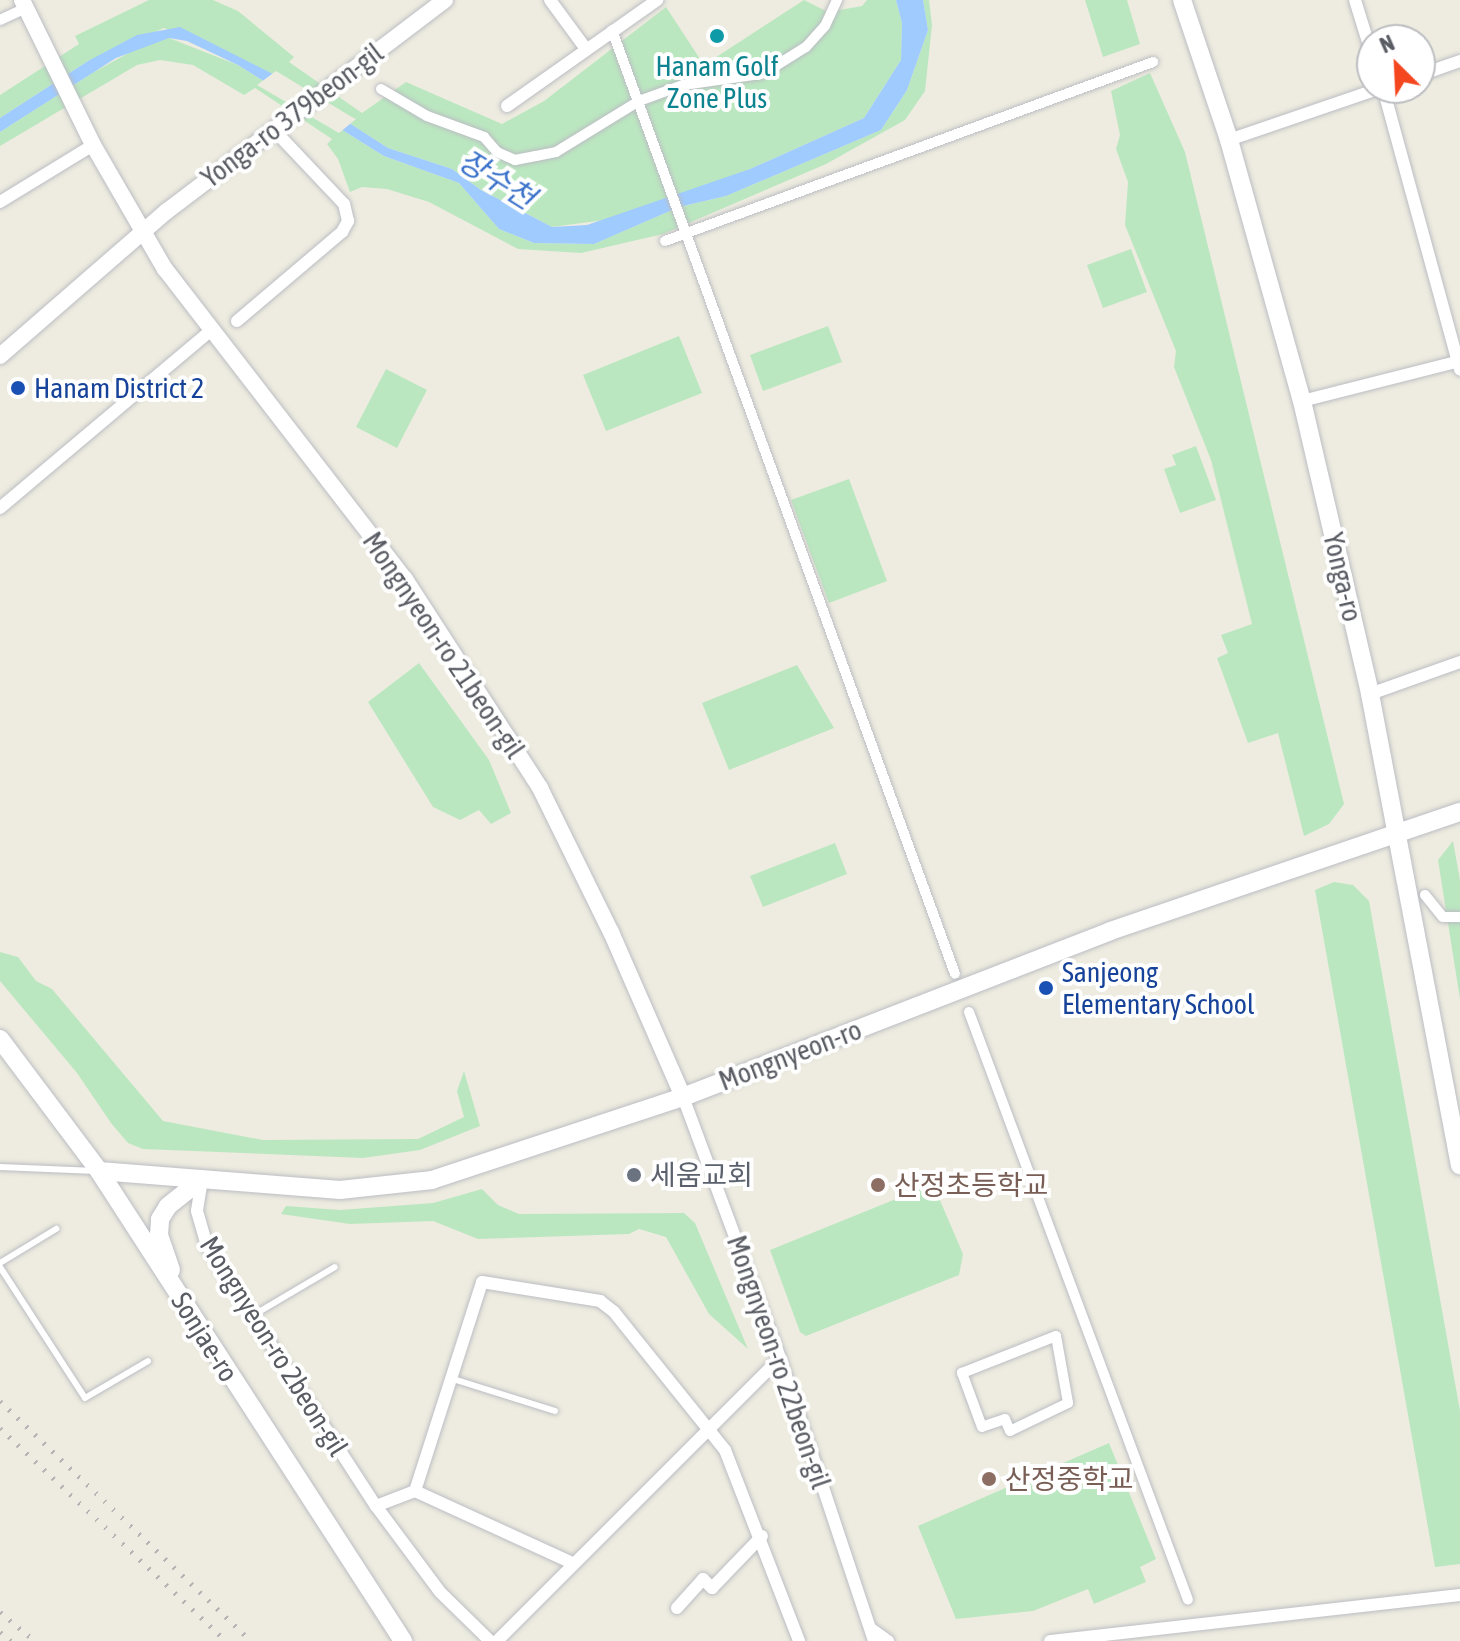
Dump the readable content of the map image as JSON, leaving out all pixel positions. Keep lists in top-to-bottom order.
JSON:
{
  "streets": {
    "main road": ["Yonga-ro", "Mongnyeon-ro", "Sonjae-ro"],
    "street": [
      "Yonga-ro 379beon-gil",
      "Mongnyeon-ro 21beon-gil",
      "Mongnyeon-ro 2beon-gil",
      "Mongnyeon-ro 22beon-gil"
    ]
  },
  "crossings": [
    ["Yonga-ro 379beon-gil", "Mongnyeon-ro 21beon-gil"],
    ["Yonga-ro", "Mongnyeon-ro"],
    ["Mongnyeon-ro 21beon-gil", "Mongnyeon-ro"],
    ["Mongnyeon-ro 21beon-gil", "Mongnyeon-ro 22beon-gil"],
    ["Mongnyeon-ro", "Sonjae-ro"],
    ["Mongnyeon-ro", "Mongnyeon-ro 2beon-gil"],
    ["Mongnyeon-ro", "Mongnyeon-ro 22beon-gil"]
  ],
  "water": ["장수천"],
  "places": [
    "Hanam Golf Zone Plus",
    "Hanam District 2",
    "Sanjeong Elementary School",
    "세움교회",
    "산정초등학교",
    "산정중학교"
  ],
  "north": "top left"
}
